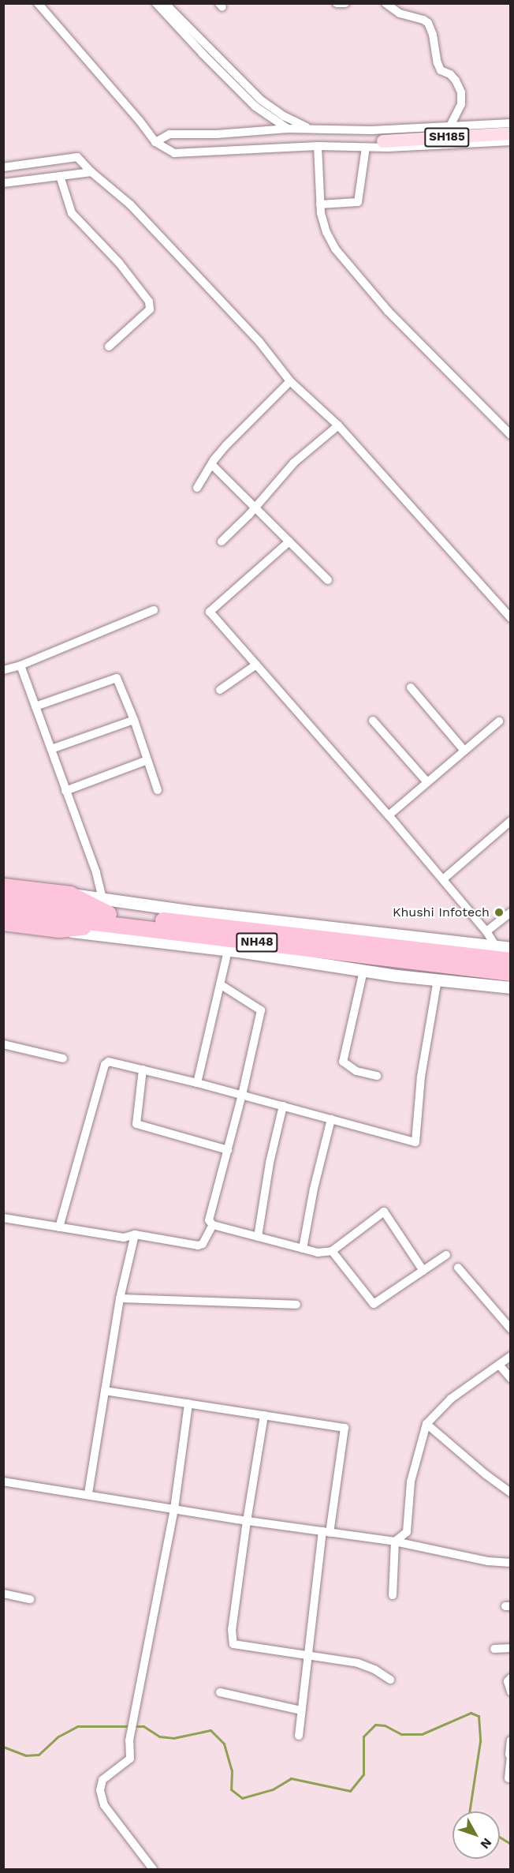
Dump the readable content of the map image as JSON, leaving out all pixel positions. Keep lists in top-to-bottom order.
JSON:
{
  "streets": {
    "highway": ["NH48"],
    "main road": ["SH185"]
  },
  "places": ["Khushi Infotech"],
  "north": "bottom right"
}
